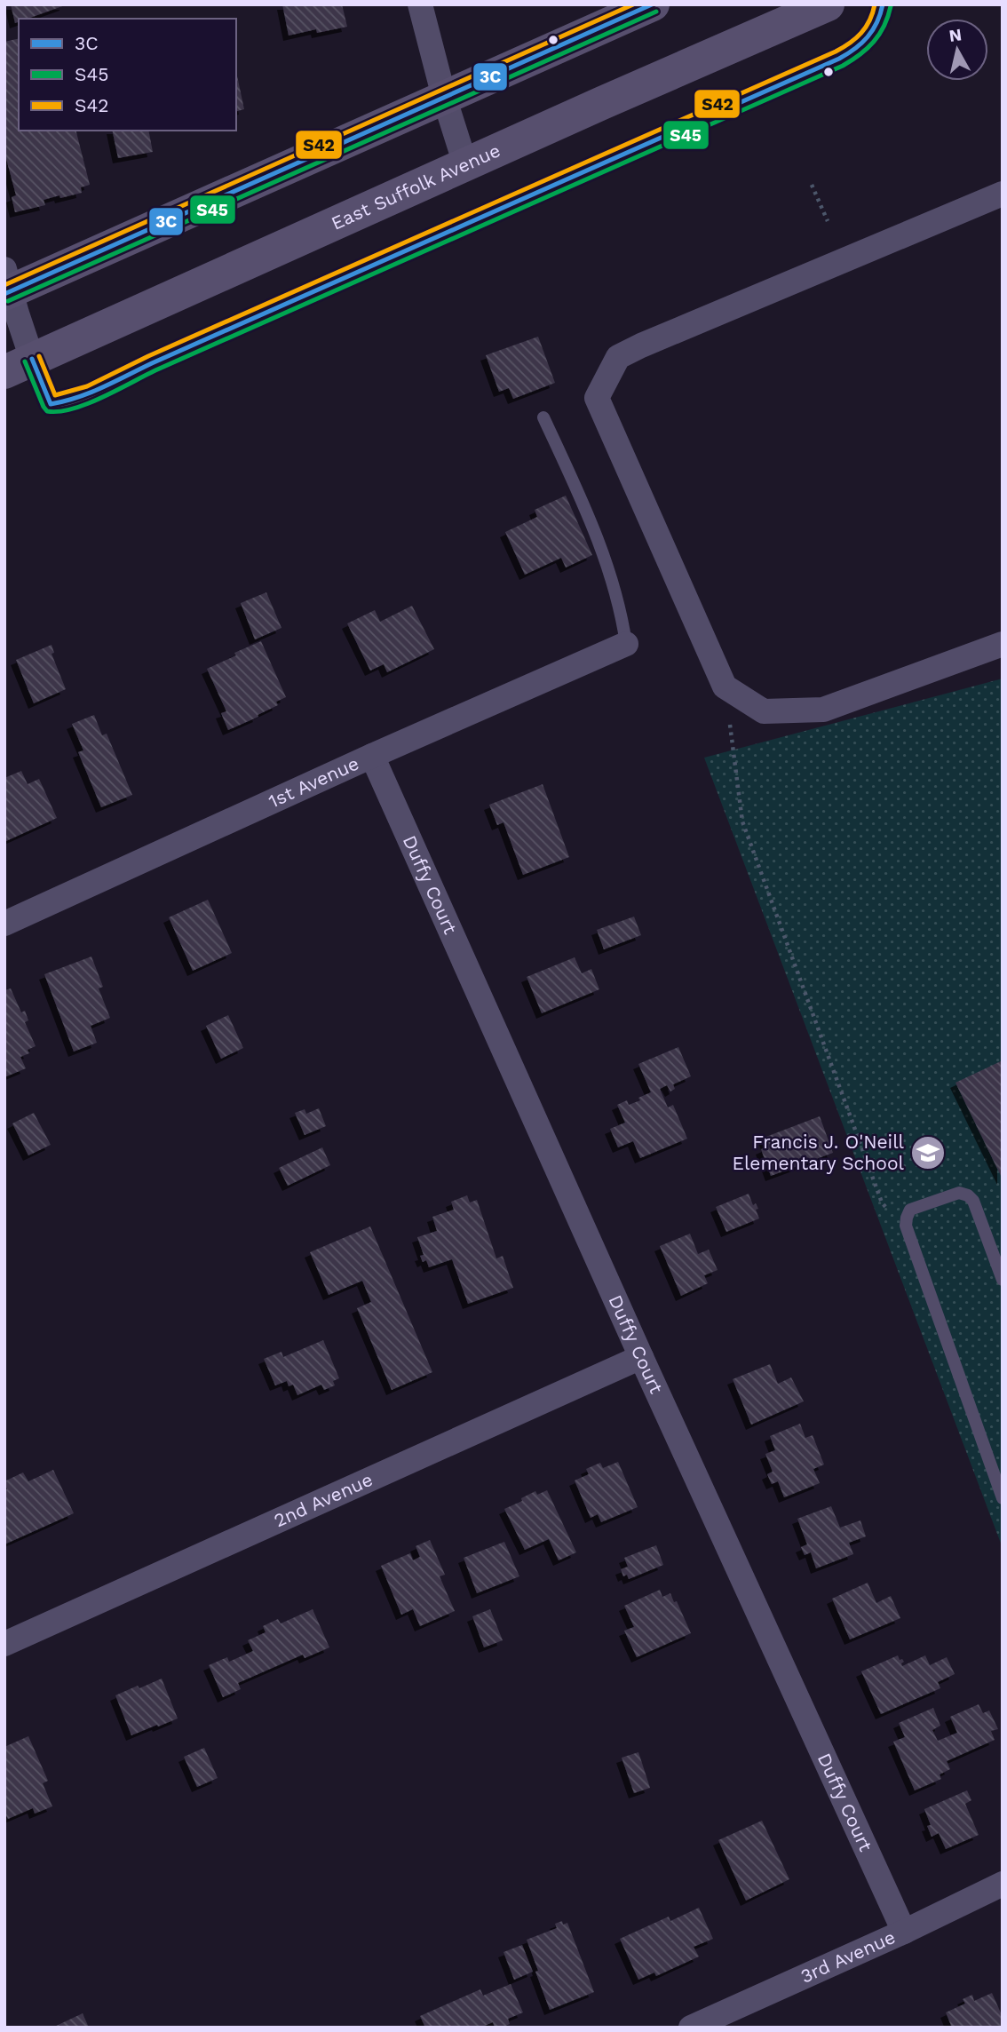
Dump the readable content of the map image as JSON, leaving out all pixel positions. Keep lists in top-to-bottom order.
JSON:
{
  "streets": {
    "main road": ["East Suffolk Avenue"],
    "street": [
      "1st Avenue",
      "Duffy Court",
      "2nd Avenue",
      "3rd Avenue"
    ]
  },
  "crossings": [
    ["1st Avenue", "Duffy Court"],
    ["Duffy Court", "2nd Avenue"],
    ["Duffy Court", "3rd Avenue"]
  ],
  "places": {
    "school or university": ["Francis J. O'Neill Elementary School"]
  },
  "lines": ["transit line 3C", "transit line S42", "transit line S45"],
  "legend": ["3C", "S45", "S42"],
  "north": "top"
}
